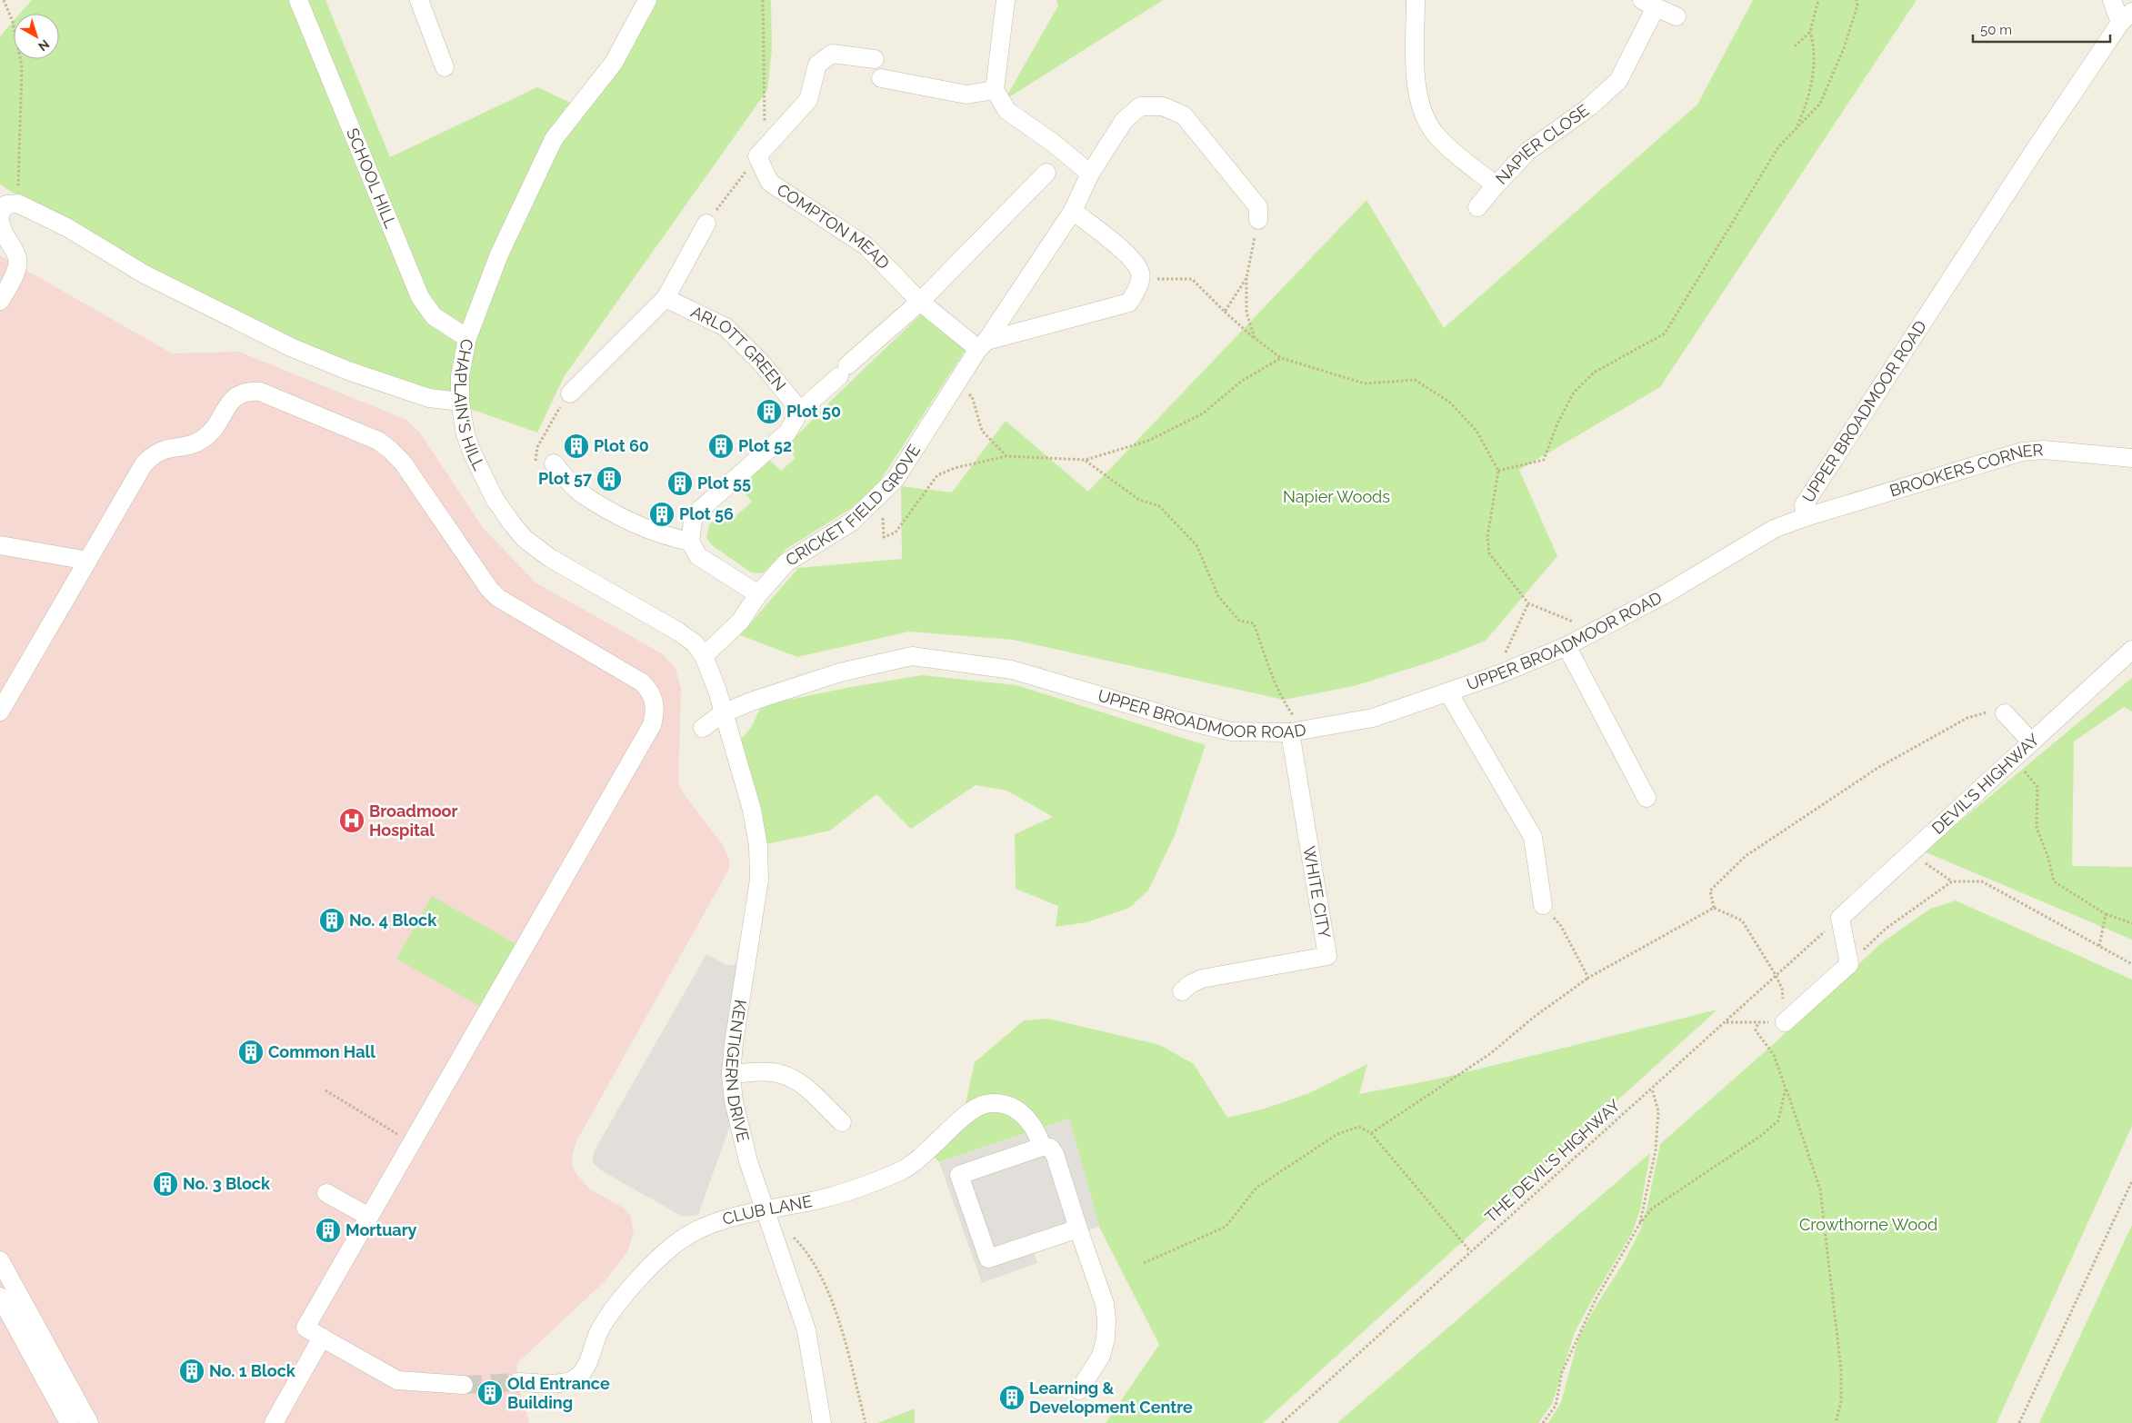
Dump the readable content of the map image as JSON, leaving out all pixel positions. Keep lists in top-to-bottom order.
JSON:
{
  "streets": {
    "street": [
      "NAPIER CLOSE",
      "SCHOOL HILL",
      "COMPTON MEAD",
      "ARLOTT GREEN",
      "CHAPLAIN'S HILL",
      "UPPER BROADMOOR ROAD",
      "BROOKERS CORNER",
      "CRICKET FIELD GROVE",
      "DEVIL'S HIGHWAY",
      "WHITE CITY",
      "KENTIGERN DRIVE",
      "CLUB LANE"
    ],
    "path": ["THE DEVIL'S HIGHWAY"]
  },
  "crossings": [
    ["SCHOOL HILL", "CHAPLAIN'S HILL"],
    ["COMPTON MEAD", "CRICKET FIELD GROVE"],
    ["CHAPLAIN'S HILL", "UPPER BROADMOOR ROAD"],
    ["CHAPLAIN'S HILL", "CRICKET FIELD GROVE"],
    ["CHAPLAIN'S HILL", "KENTIGERN DRIVE"],
    ["UPPER BROADMOOR ROAD", "BROOKERS CORNER"],
    ["UPPER BROADMOOR ROAD", "WHITE CITY"],
    ["UPPER BROADMOOR ROAD", "KENTIGERN DRIVE"],
    ["DEVIL'S HIGHWAY", "THE DEVIL'S HIGHWAY"],
    ["KENTIGERN DRIVE", "CLUB LANE"]
  ],
  "parks": ["Napier Woods", "Crowthorne Wood"],
  "places": {
    "building": [
      "Plot 50",
      "Plot 60",
      "Plot 52",
      "Plot 57",
      "Plot 55",
      "Plot 56",
      "No. 4 Block",
      "Common Hall",
      "No. 3 Block",
      "Mortuary",
      "No. 1 Block",
      "Old Entrance Building",
      "Learning & Development Centre"
    ],
    "hospital": ["Broadmoor Hospital"]
  },
  "scale_bar": "50 m",
  "north": "bottom right"
}
